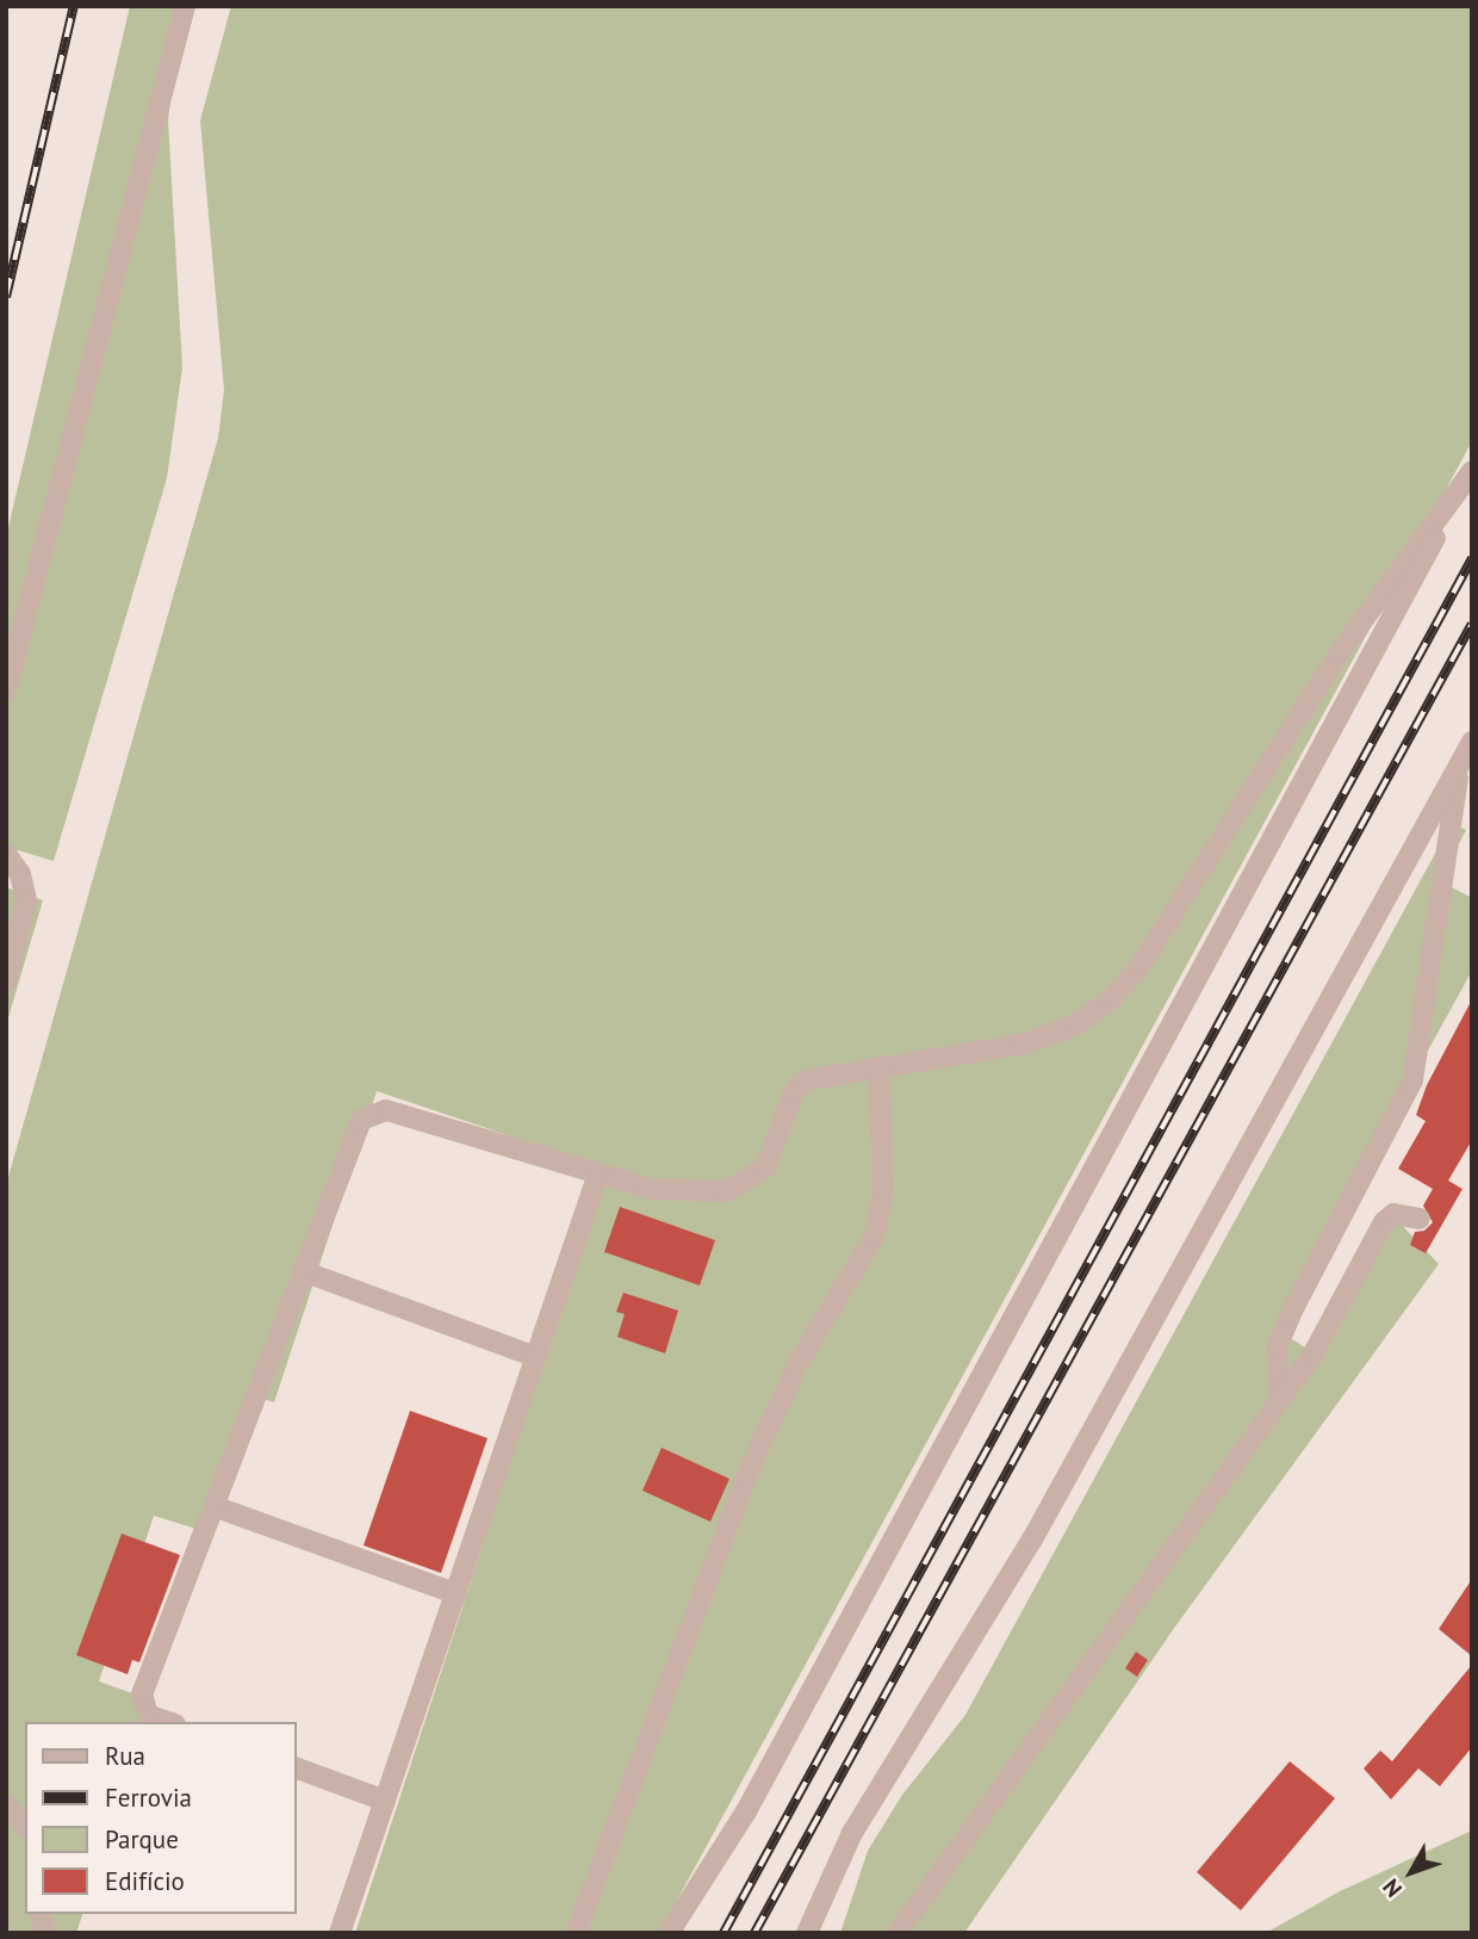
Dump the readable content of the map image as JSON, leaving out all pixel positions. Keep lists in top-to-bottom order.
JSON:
{
  "legend": [
    "Rua",
    "Ferrovia",
    "Parque",
    "Edifício"
  ],
  "north": "bottom left"
}
